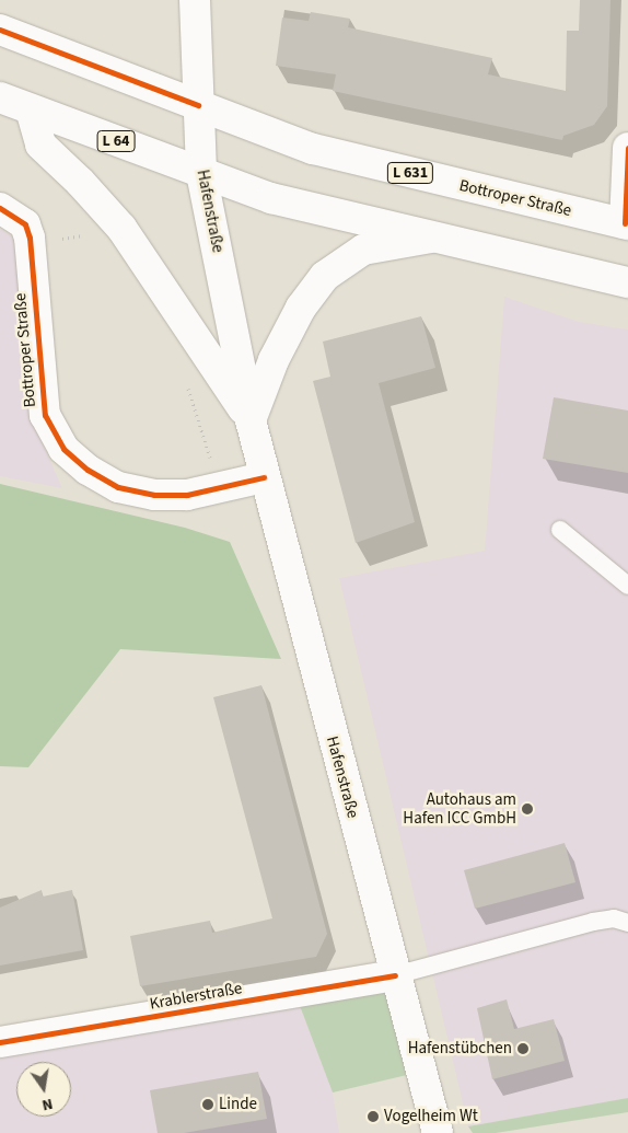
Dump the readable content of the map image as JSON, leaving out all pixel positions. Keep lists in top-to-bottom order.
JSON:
{
  "streets": {
    "main road": [
      "L 64",
      "L 631",
      "Bottroper Straße",
      "Hafenstraße",
      "Krablerstraße"
    ]
  },
  "crossings": [
    ["L 64", "Hafenstraße"],
    ["Bottroper Straße", "Hafenstraße"],
    ["Hafenstraße", "Krablerstraße"]
  ],
  "places": [
    "Autohaus am Hafen ICC GmbH",
    "Hafenstübchen",
    "Linde",
    "Vogelheim Wt"
  ],
  "north": "bottom"
}
